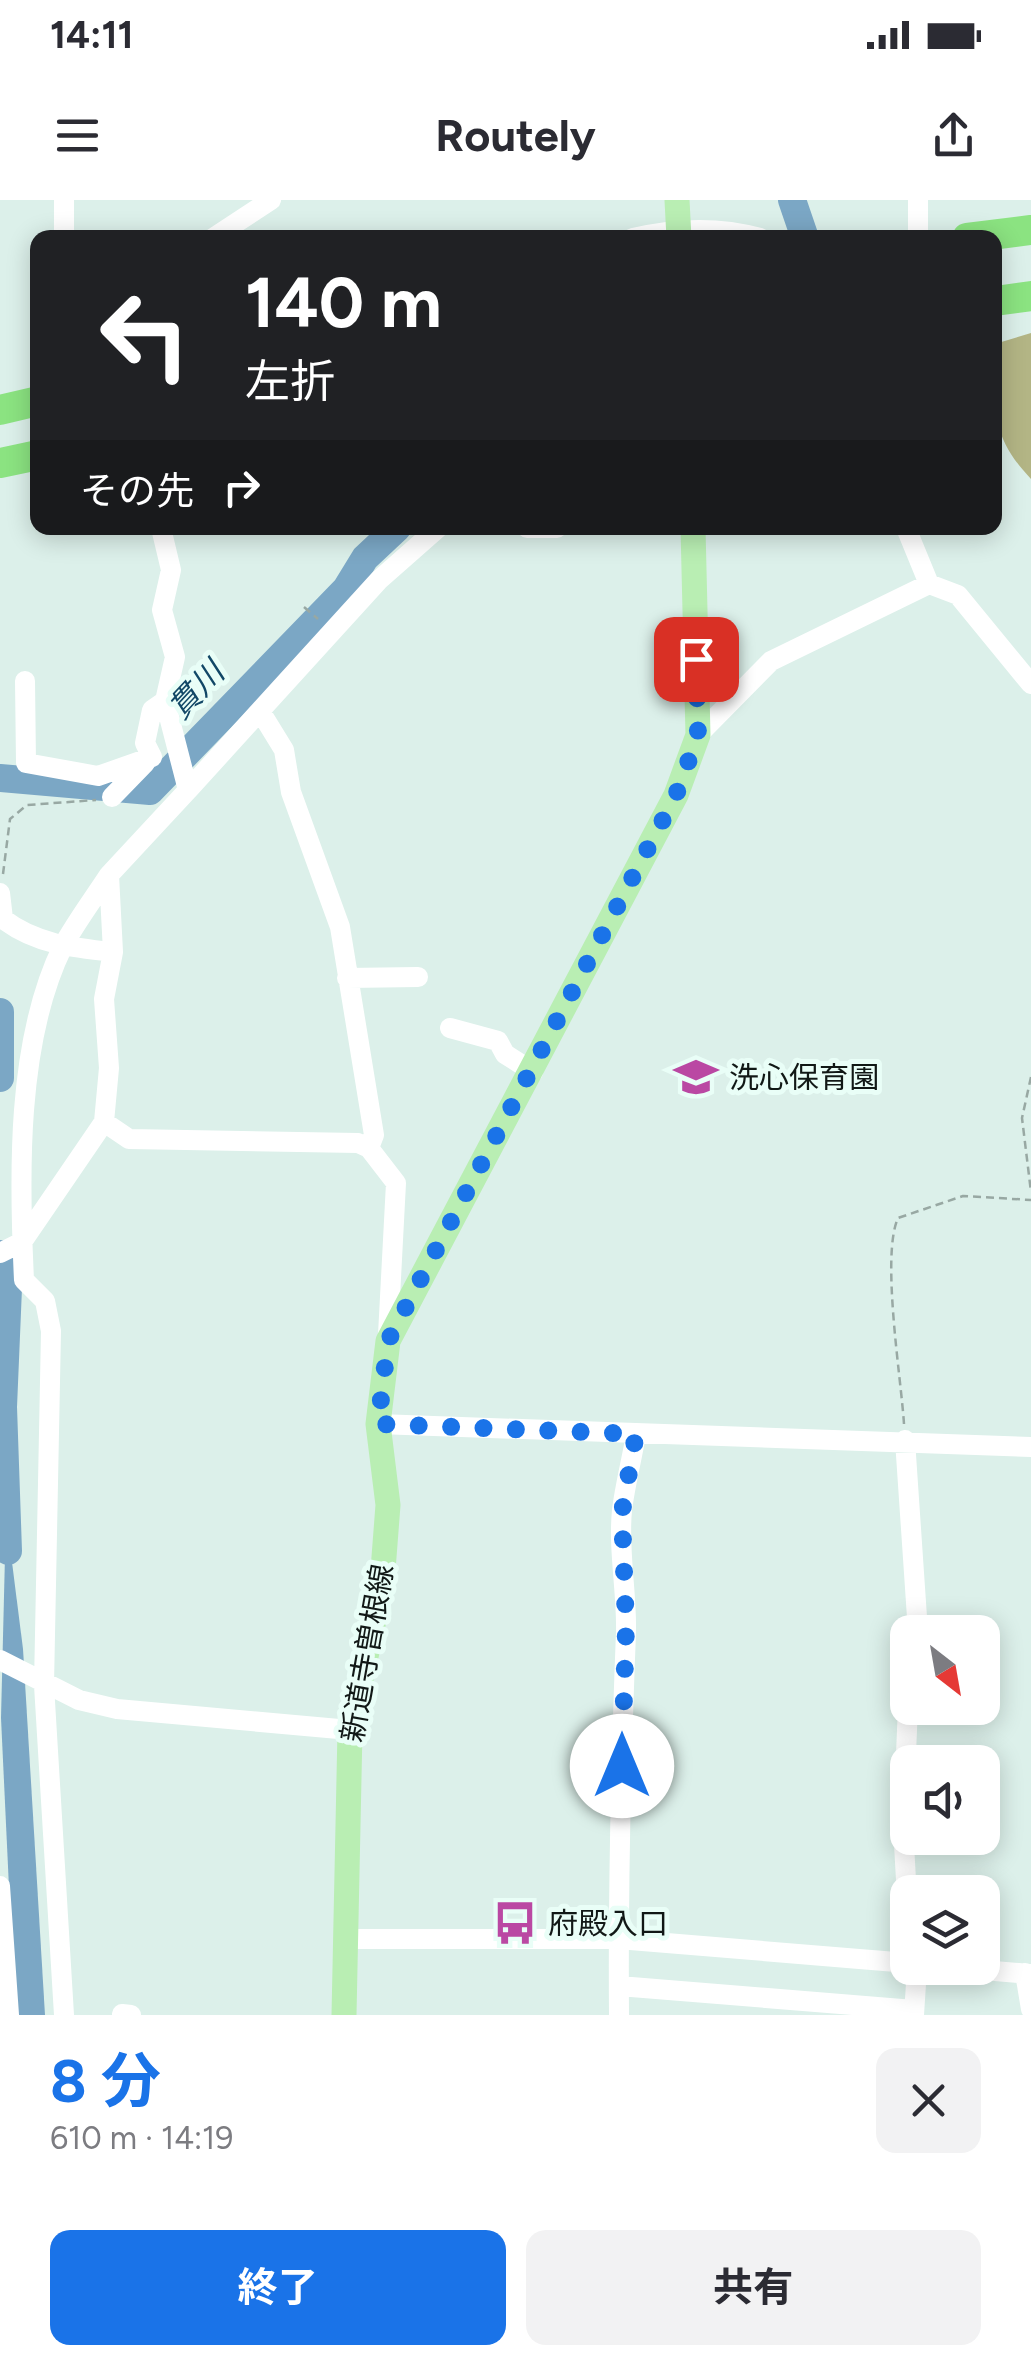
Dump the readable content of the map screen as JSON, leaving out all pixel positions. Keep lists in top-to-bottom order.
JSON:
{
  "streets": {
    "main road": ["新道寺曽根線"]
  },
  "water": ["貫川"],
  "places": {
    "school or university": ["洗心保育園"],
    "bus stop": ["府殿入口"]
  },
  "north": "bottom right",
  "page": {
    "status": "14:11",
    "header": "Routely",
    "turn": ["140 m", "左折"],
    "then": "その先",
    "heading": ["8 分", "610 m · 14:19"],
    "buttons": ["終了", "共有"]
  }
}
